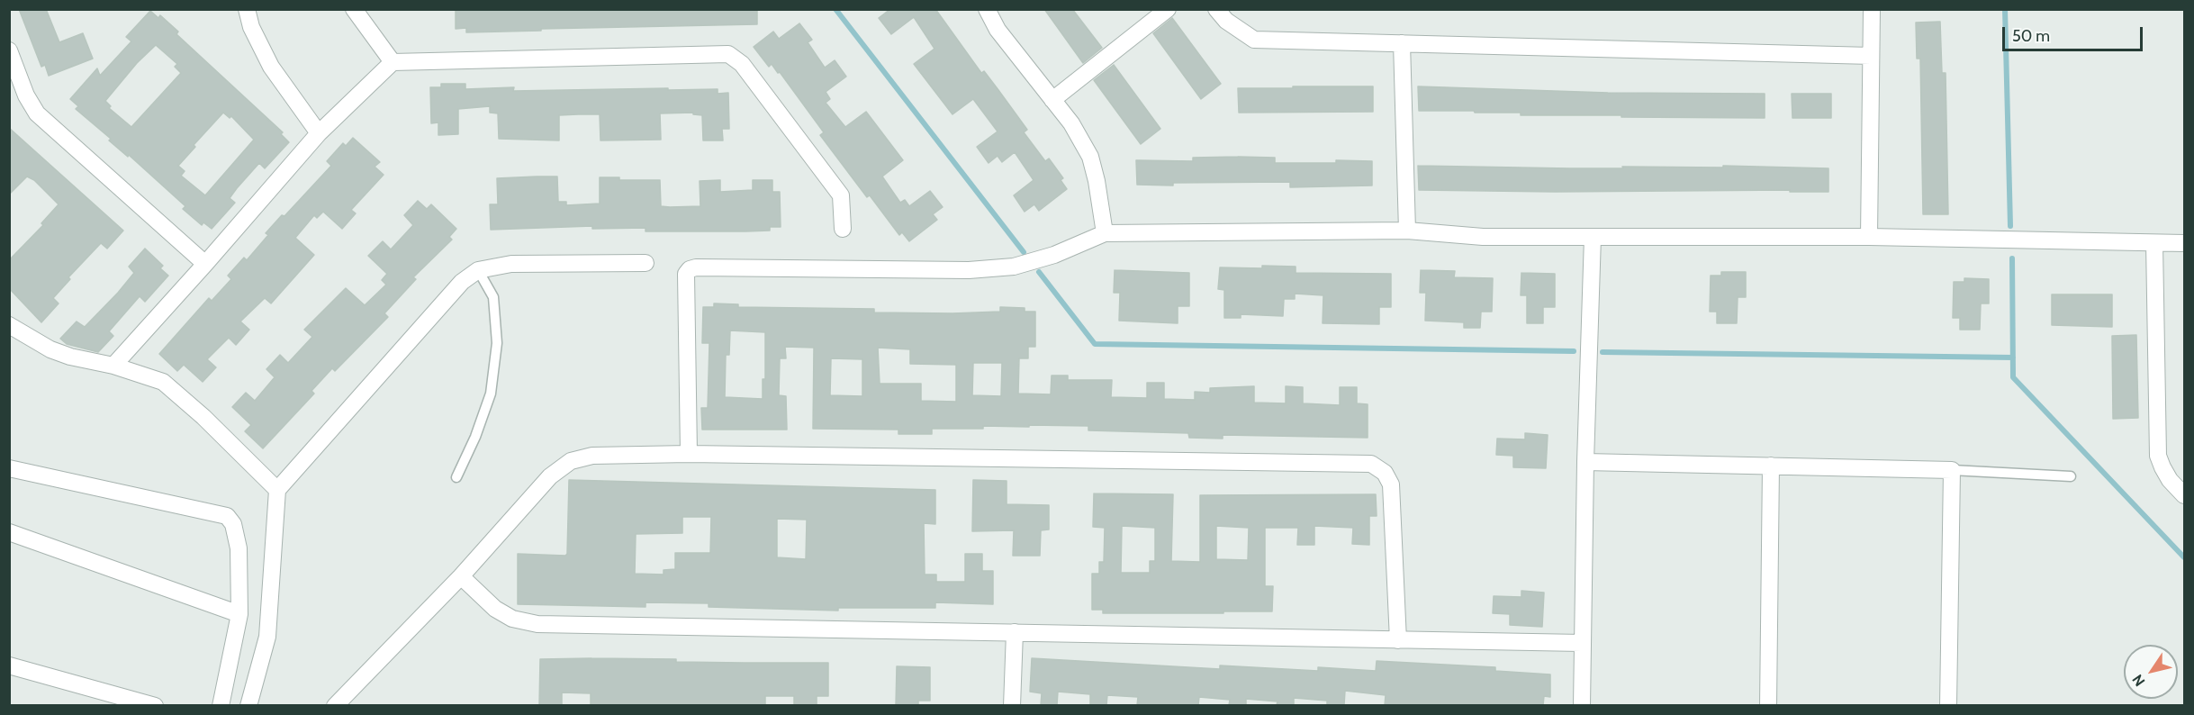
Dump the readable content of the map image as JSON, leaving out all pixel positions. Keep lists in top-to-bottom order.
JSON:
{
  "scale_bar": "50 m",
  "north": "bottom left"
}
